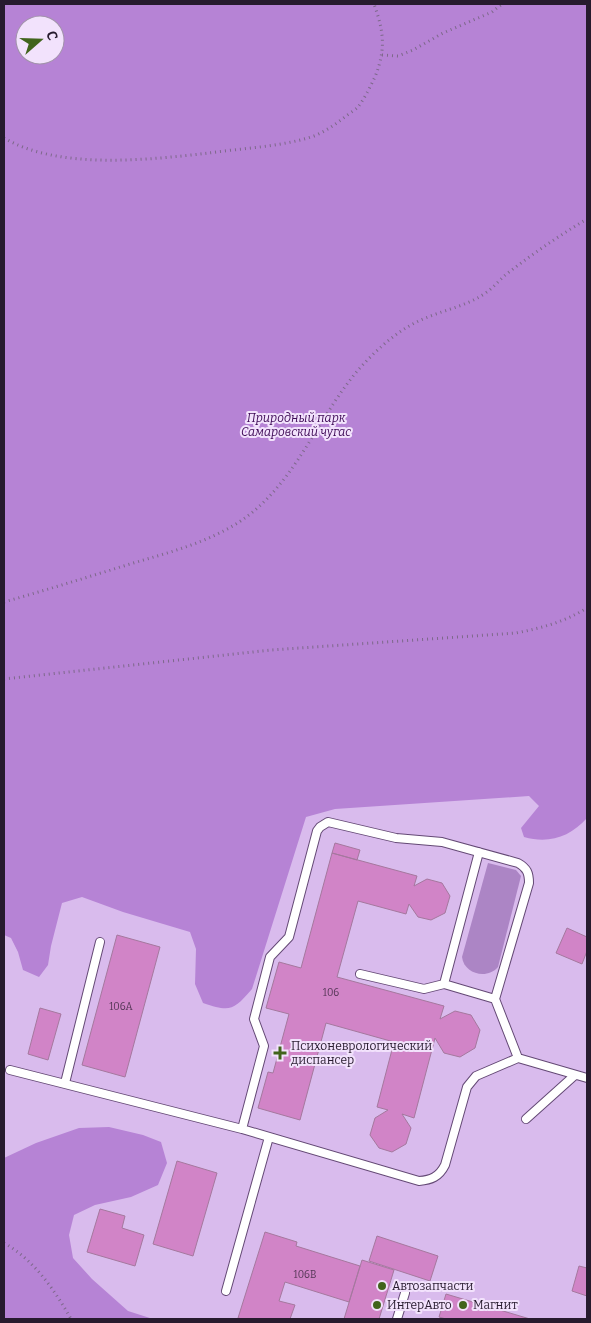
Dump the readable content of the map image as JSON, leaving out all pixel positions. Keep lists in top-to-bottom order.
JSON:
{
  "parks": ["Природный парк Самаровский чугас"],
  "places": {
    "health": ["Психоневрологический диспансер"],
    "other": ["Автозапчасти", "ИнтерАвто", "Магнит"]
  },
  "house_numbers": ["106", "106А", "106В"],
  "north": "right"
}
